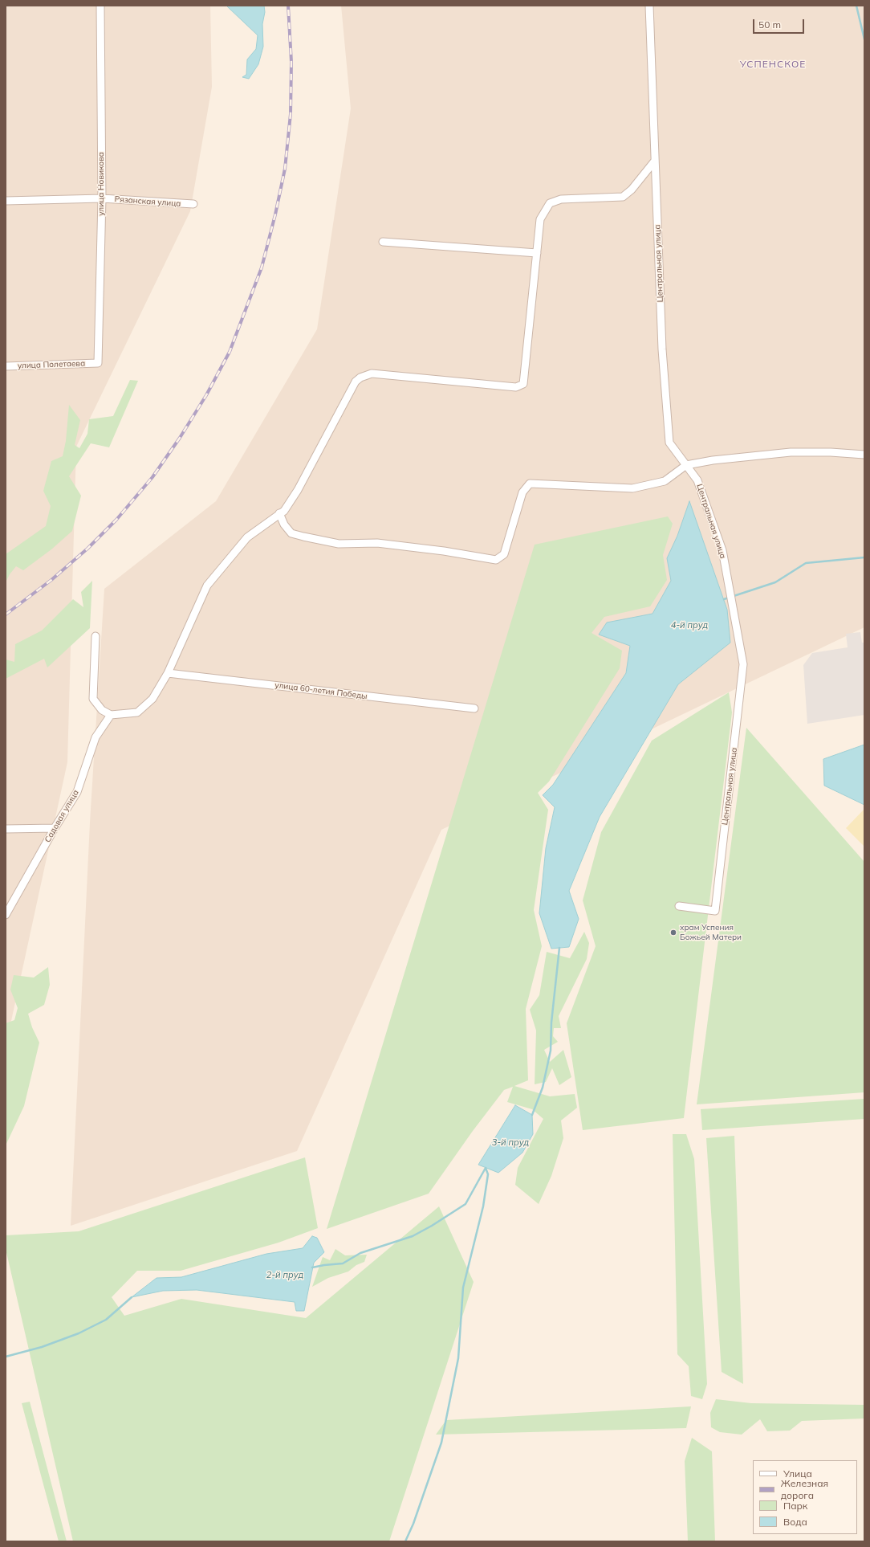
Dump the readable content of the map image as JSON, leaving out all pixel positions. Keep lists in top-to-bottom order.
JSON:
{
  "streets": {
    "street": [
      "улица Новикова",
      "Рязанская улица",
      "Центральная улица",
      "улица Полетаева",
      "улица 60-летия Победы",
      "Садовая улица"
    ]
  },
  "crossings": [
    ["улица Новикова", "Рязанская улица"],
    ["улица Новикова", "улица Полетаева"]
  ],
  "districts": ["УСПЕНСКОЕ"],
  "water": ["4-й пруд", "3-й пруд", "2-й пруд"],
  "places": ["храм Успения Божьей Матери"],
  "legend": [
    "Улица",
    "Железная дорога",
    "Парк",
    "Вода"
  ],
  "scale_bar": "50 m"
}
